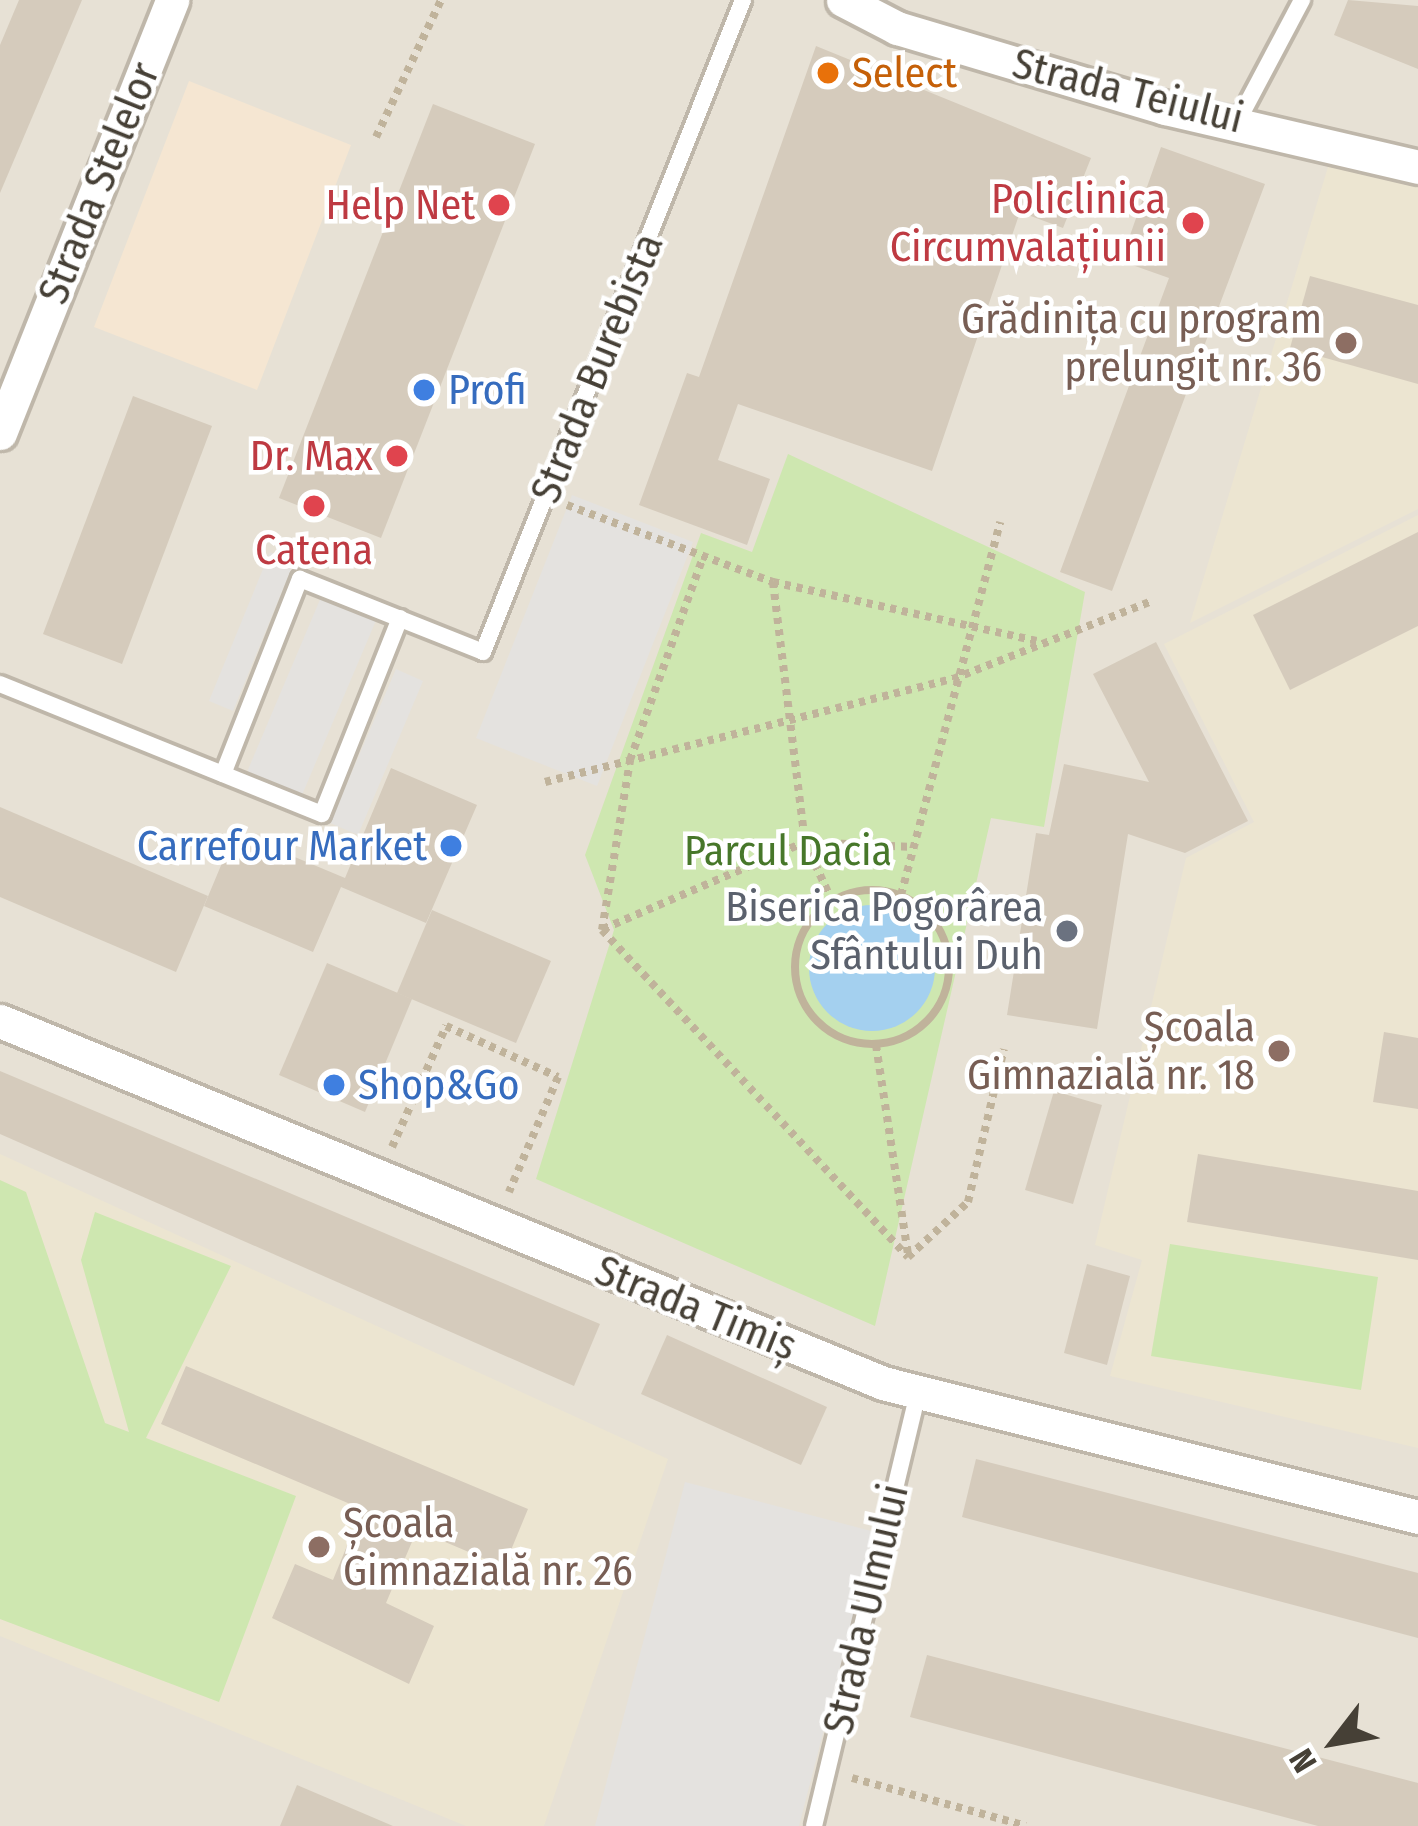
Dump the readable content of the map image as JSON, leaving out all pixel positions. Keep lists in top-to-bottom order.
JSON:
{
  "streets": {
    "street": ["Strada Teiului", "Strada Stelelor", "Strada Timiș"],
    "lane": ["Strada Burebista", "Strada Ulmului"]
  },
  "crossings": [
    ["Strada Timiș", "Strada Ulmului"]
  ],
  "parks": ["Parcul Dacia"],
  "places": [
    "Select",
    "Help Net",
    "Policlinica Circumvalațiunii",
    "Grădinița cu program prelungit nr. 36",
    "Profi",
    "Dr. Max",
    "Catena",
    "Carrefour Market",
    "Biserica Pogorârea Sfântului Duh",
    "Școala Gimnazială nr. 18",
    "Shop&Go",
    "Școala Gimnazială nr. 26"
  ],
  "north": "bottom left"
}
